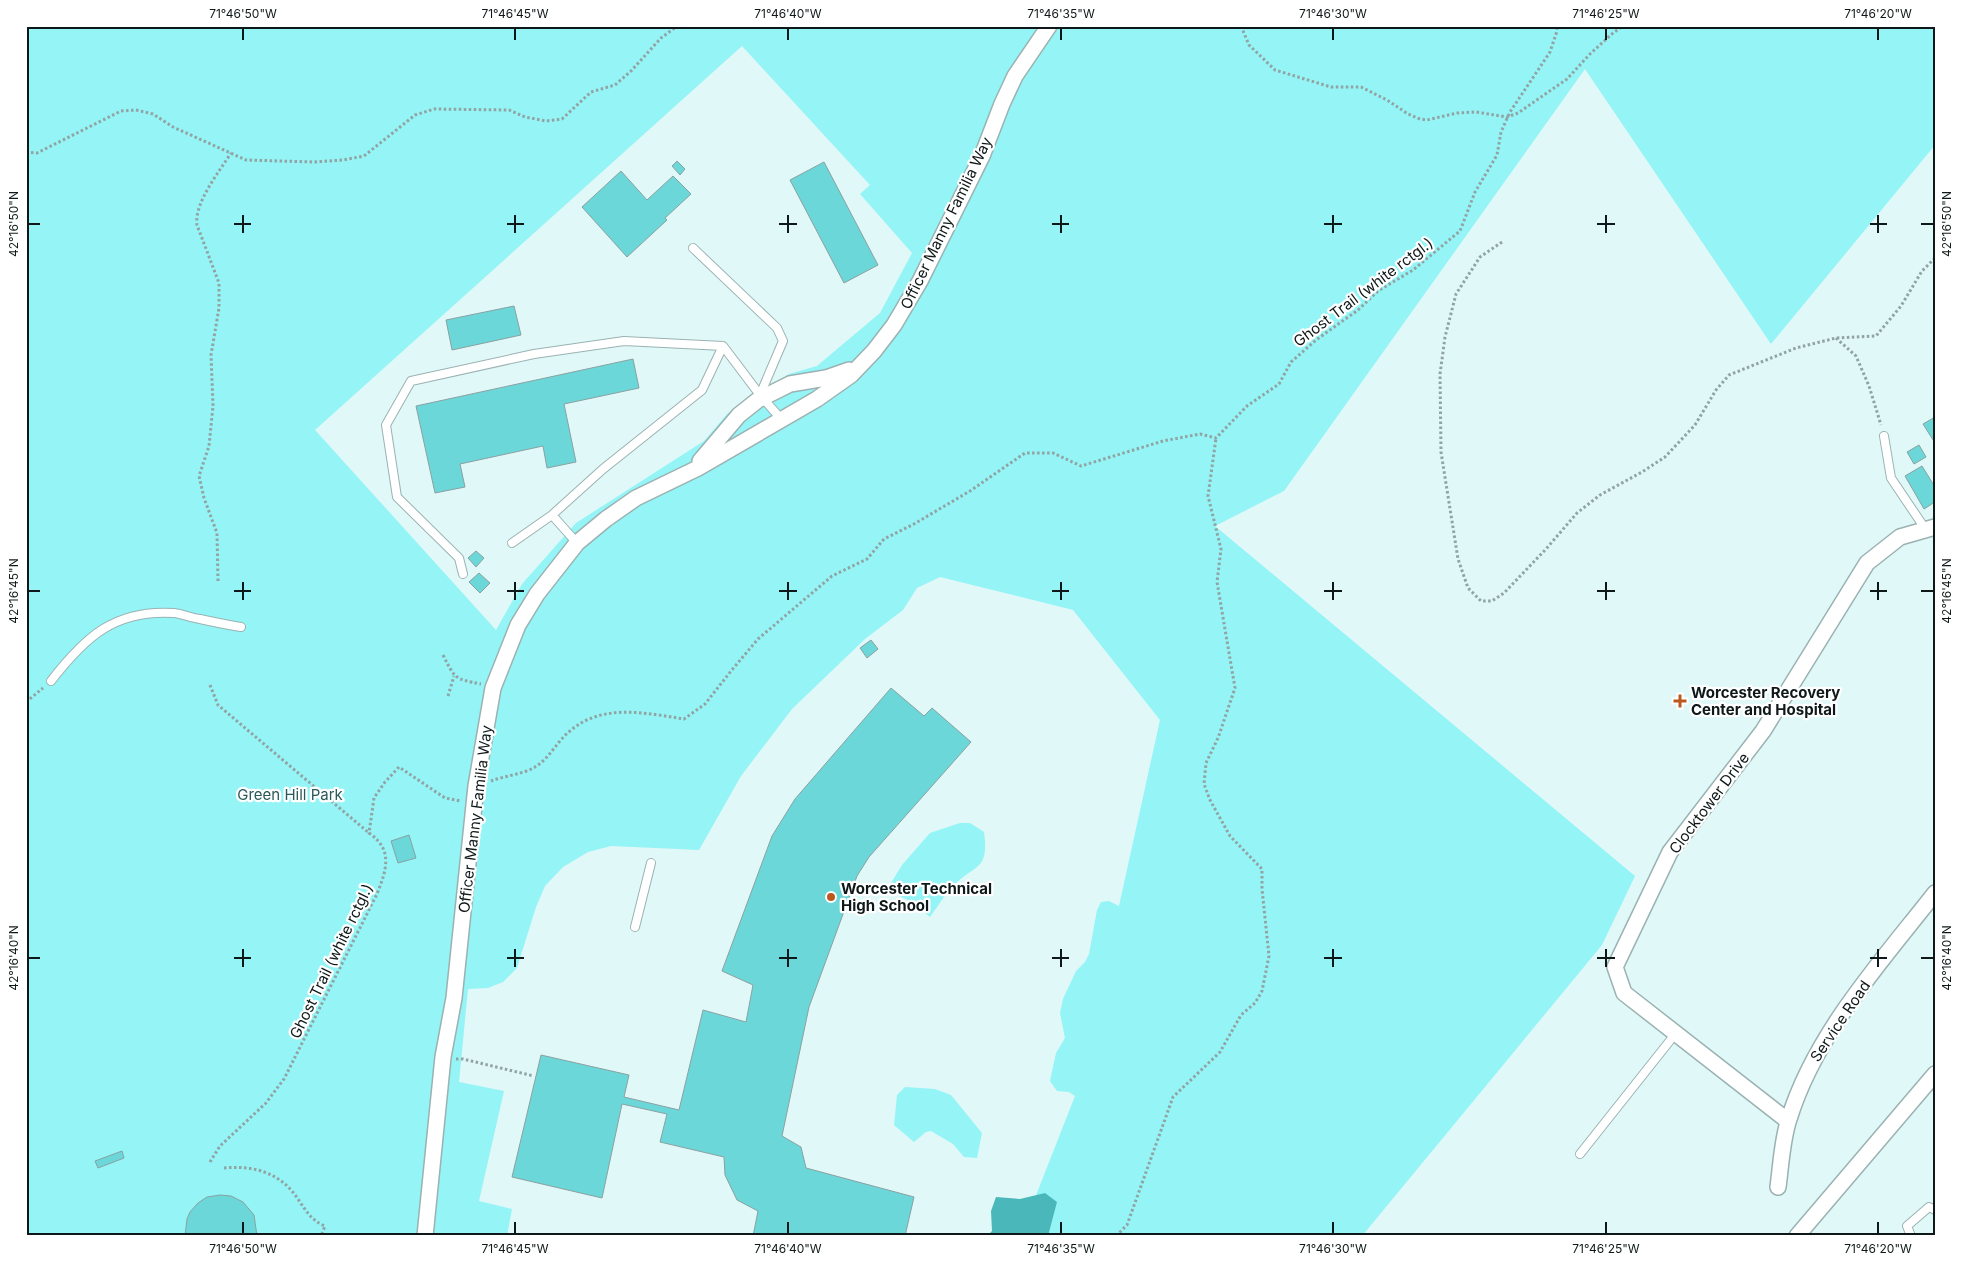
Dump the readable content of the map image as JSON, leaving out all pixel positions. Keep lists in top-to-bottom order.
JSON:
{
  "streets": {
    "street": ["Officer Manny Familia Way", "Clocktower Drive", "Service Road"],
    "path": ["Ghost Trail (white rctgl.)"]
  },
  "crossings": [
    ["Clocktower Drive", "Service Road"]
  ],
  "parks": ["Green Hill Park"],
  "places": {
    "health": ["Worcester Recovery Center and Hospital"],
    "other": ["Worcester Technical High School"]
  },
  "coordinates": [
    "71°46'50\"W",
    "71°46'45\"W",
    "71°46'40\"W",
    "71°46'35\"W",
    "71°46'30\"W",
    "71°46'25\"W",
    "71°46'20\"W",
    "42°16'50\"N",
    "42°16'45\"N",
    "42°16'40\"N"
  ]
}
